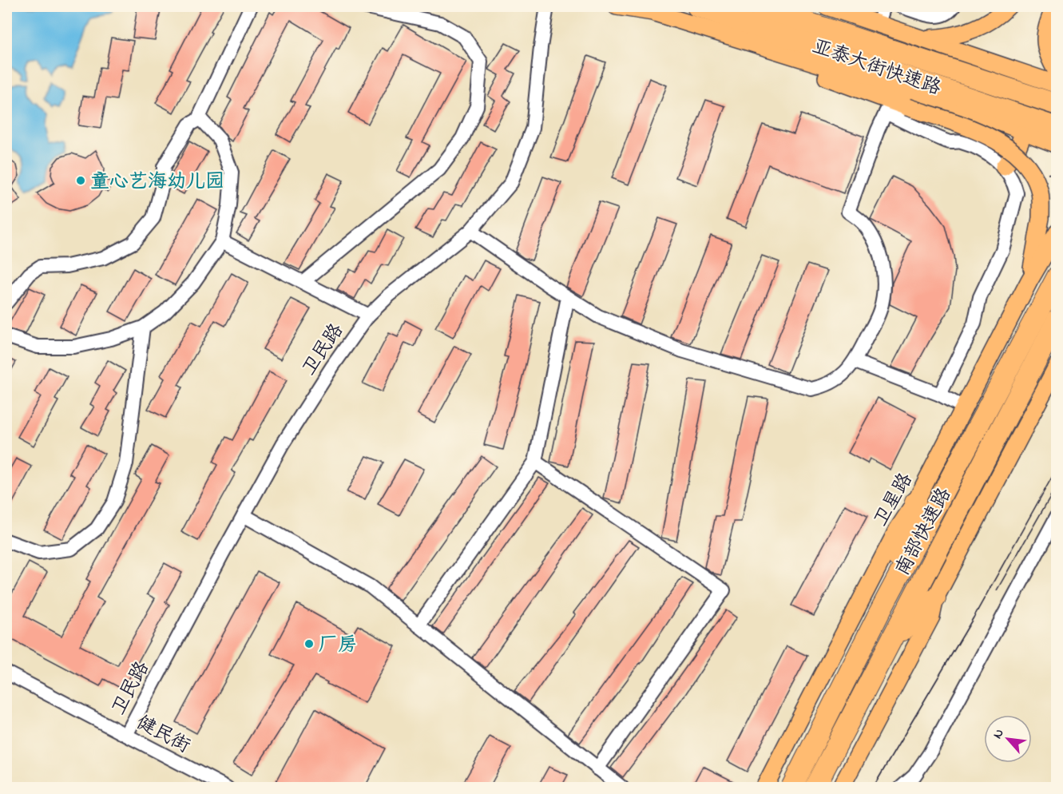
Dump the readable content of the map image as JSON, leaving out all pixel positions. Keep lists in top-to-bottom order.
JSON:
{
  "streets": {
    "highway": ["亚泰大街快速路", "南部快速路"],
    "main road": ["卫星路"],
    "street": ["卫民路", "健民街"]
  },
  "crossings": [
    ["卫民路", "健民街"]
  ],
  "places": ["童心艺海幼儿园", "厂房"],
  "north": "top left"
}
